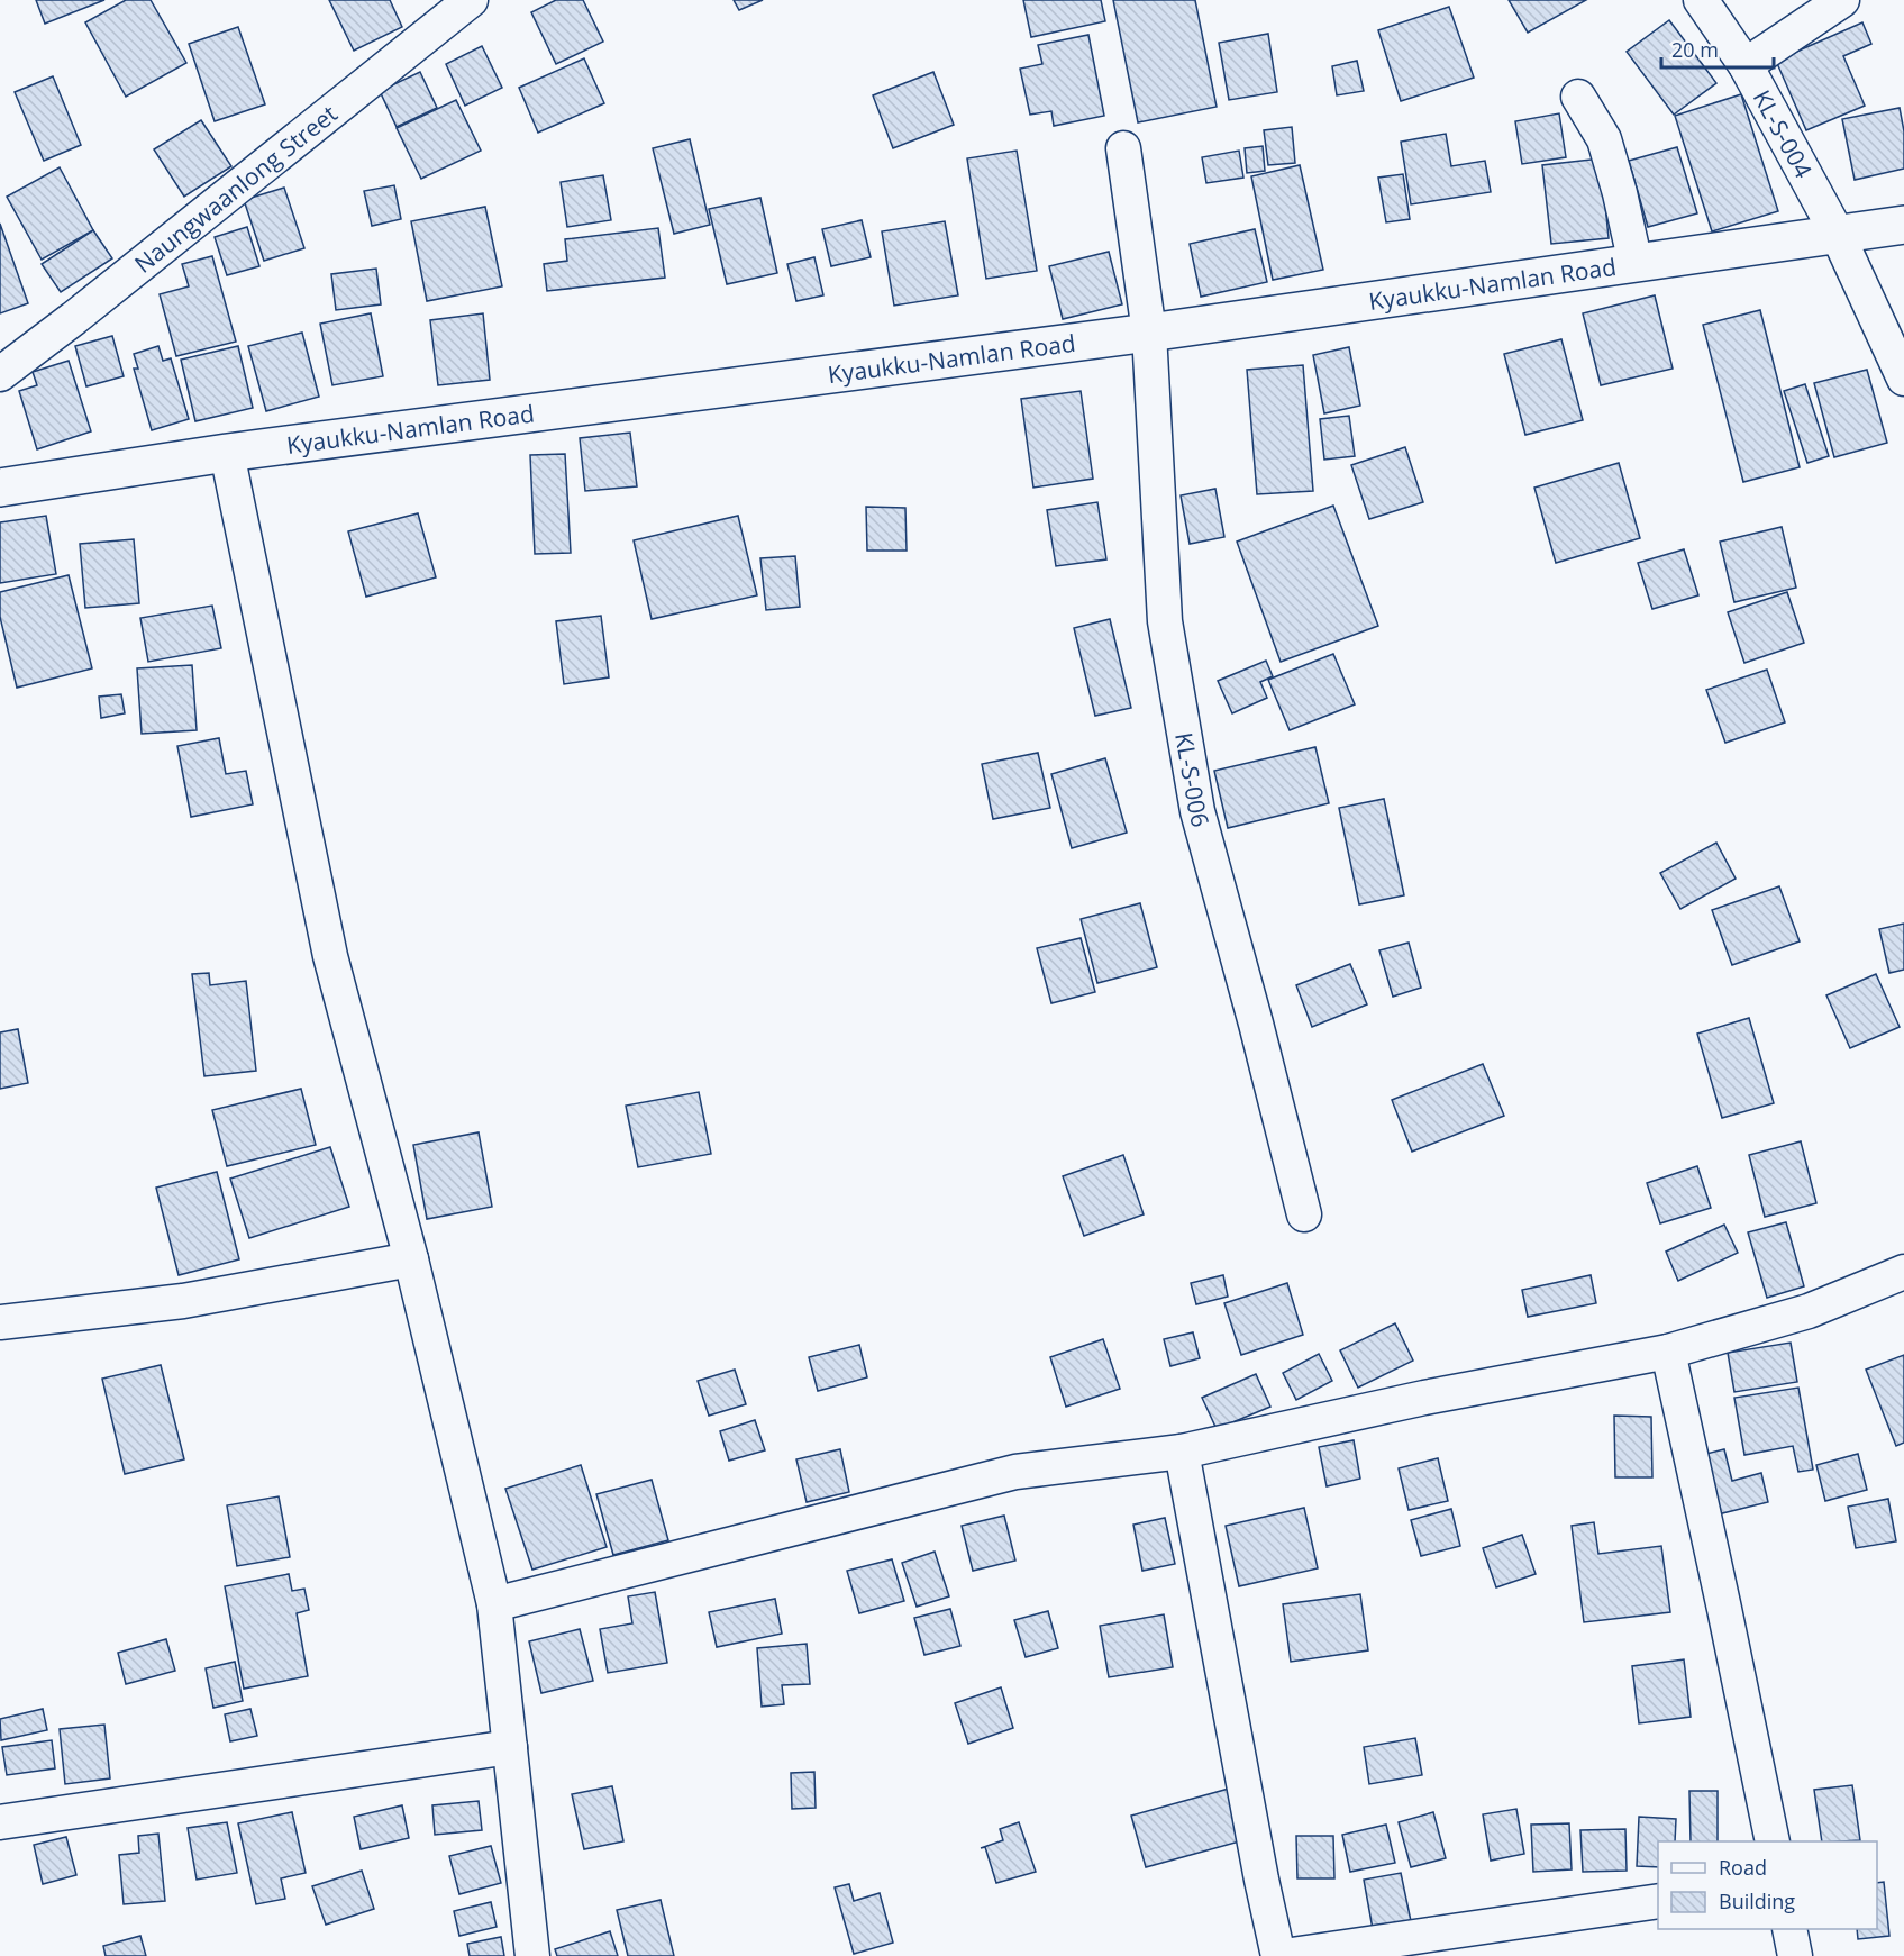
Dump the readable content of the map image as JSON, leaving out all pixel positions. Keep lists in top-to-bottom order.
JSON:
{
  "streets": {
    "street": [
      "KL-S-004",
      "Naungwaanlong Street",
      "Kyaukku-Namlan Road",
      "KL-S-006"
    ]
  },
  "crossings": [
    ["KL-S-004", "Kyaukku-Namlan Road"],
    ["Kyaukku-Namlan Road", "KL-S-006"]
  ],
  "legend": ["Road", "Building"],
  "scale_bar": "20 m"
}
